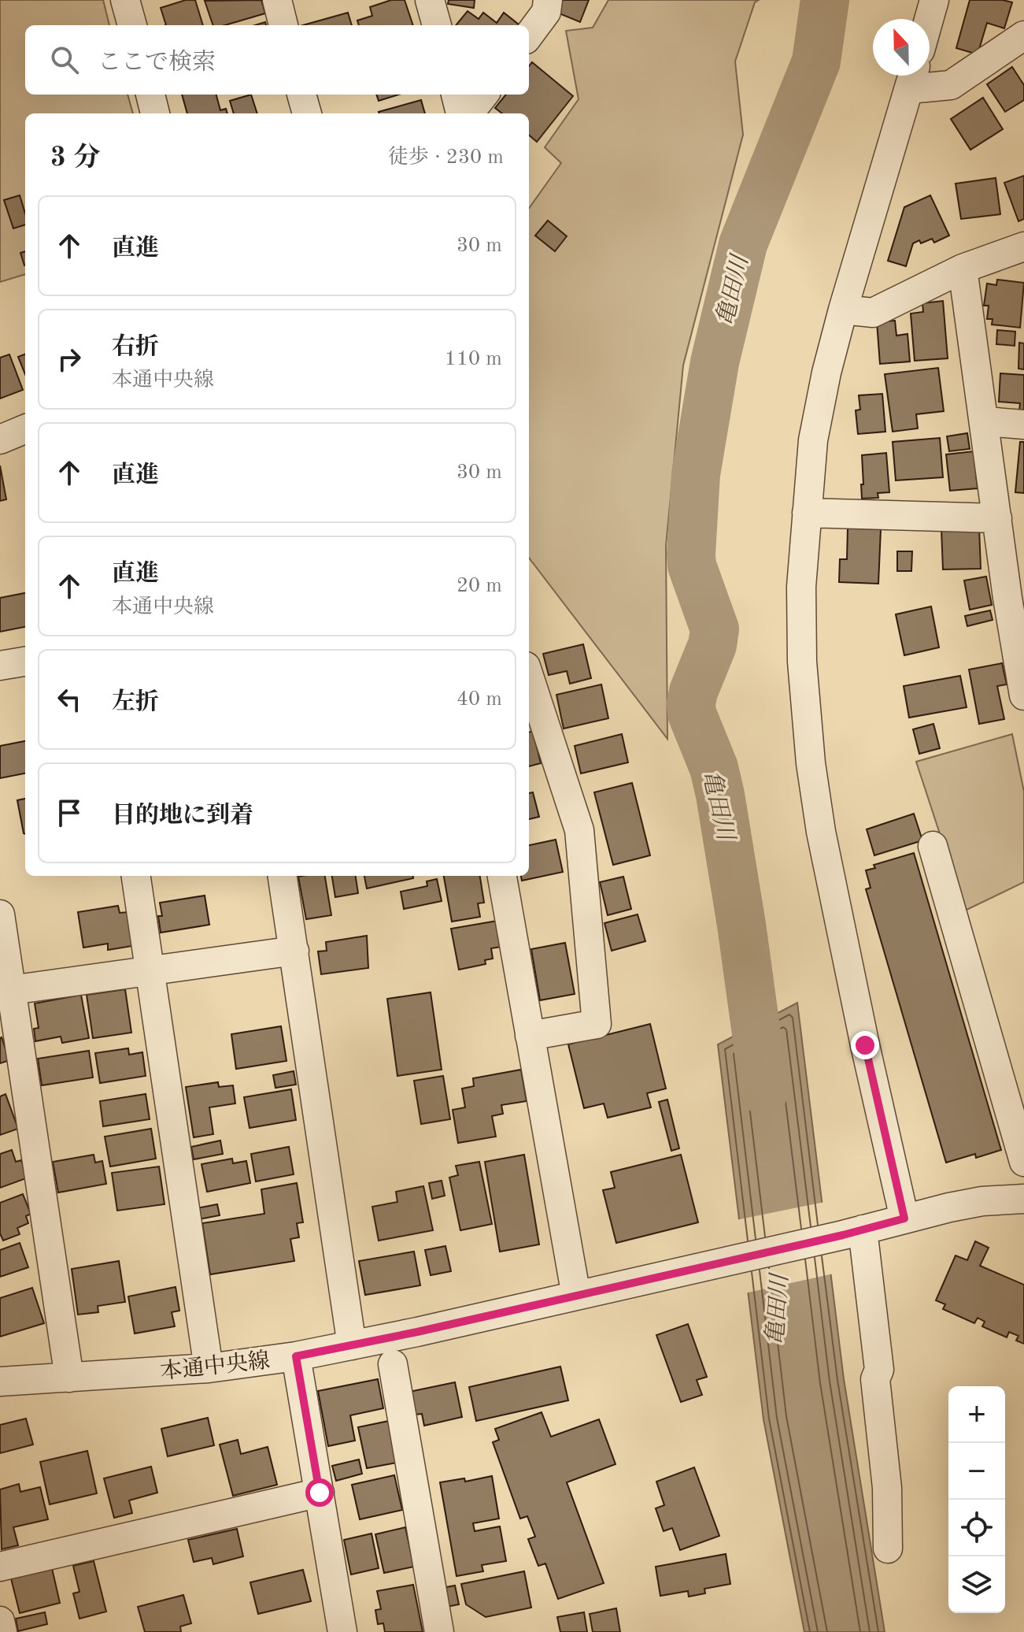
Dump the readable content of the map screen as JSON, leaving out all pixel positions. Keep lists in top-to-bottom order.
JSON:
{
  "streets": {
    "street": ["本通中央線"]
  },
  "water": ["亀田川"],
  "north": "top",
  "page": {
    "search": "ここで検索",
    "heading": ["3 分", "徒歩 · 230 m"],
    "list": [
      ["直進", "30 m"],
      ["右折", "本通中央線", "110 m"],
      ["直進", "30 m"],
      ["直進", "本通中央線", "20 m"],
      ["左折", "40 m"],
      "目的地に到着"
    ],
    "map_buttons": ["+", "−"]
  }
}
